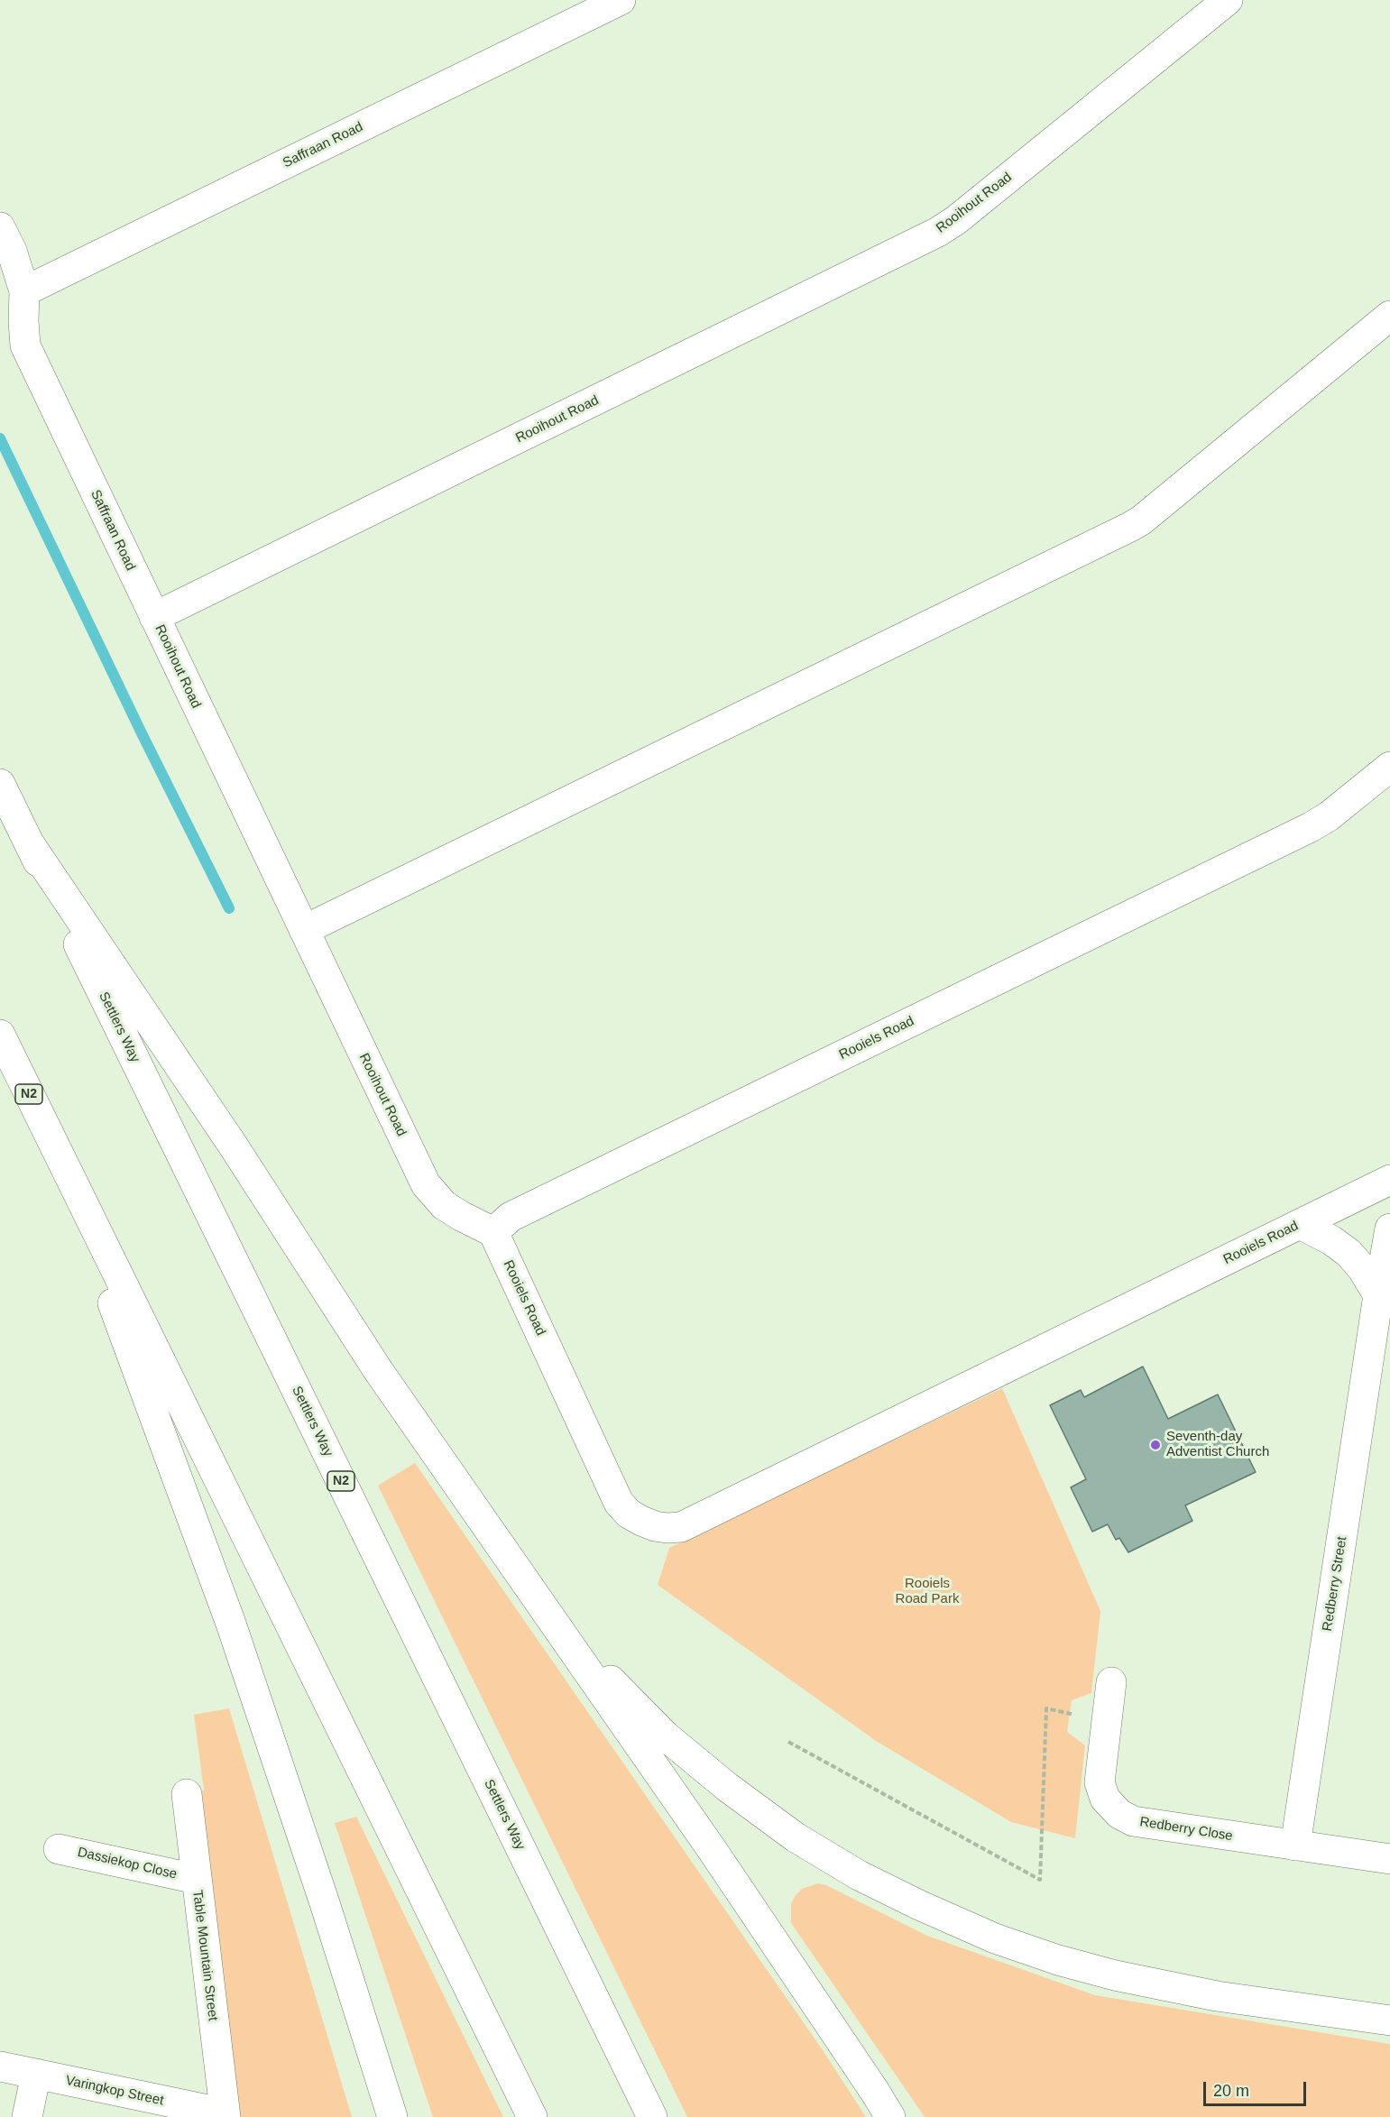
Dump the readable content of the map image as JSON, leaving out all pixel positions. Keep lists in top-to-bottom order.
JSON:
{
  "streets": {
    "main road": [
      "Saffraan Road",
      "Rooihout Road",
      "Settlers Way",
      "Rooiels Road",
      "N2",
      "Redberry Street",
      "Redberry Close",
      "Dassiekop Close",
      "Table Mountain Street",
      "Varingkop Street"
    ]
  },
  "crossings": [
    ["Saffraan Road", "Rooihout Road"],
    ["Rooihout Road", "Rooiels Road"],
    ["Redberry Street", "Redberry Close"],
    ["Dassiekop Close", "Table Mountain Street"],
    ["Table Mountain Street", "Varingkop Street"]
  ],
  "parks": ["Rooiels Road Park"],
  "places": ["Seventh-day Adventist Church"],
  "scale_bar": "20 m"
}
